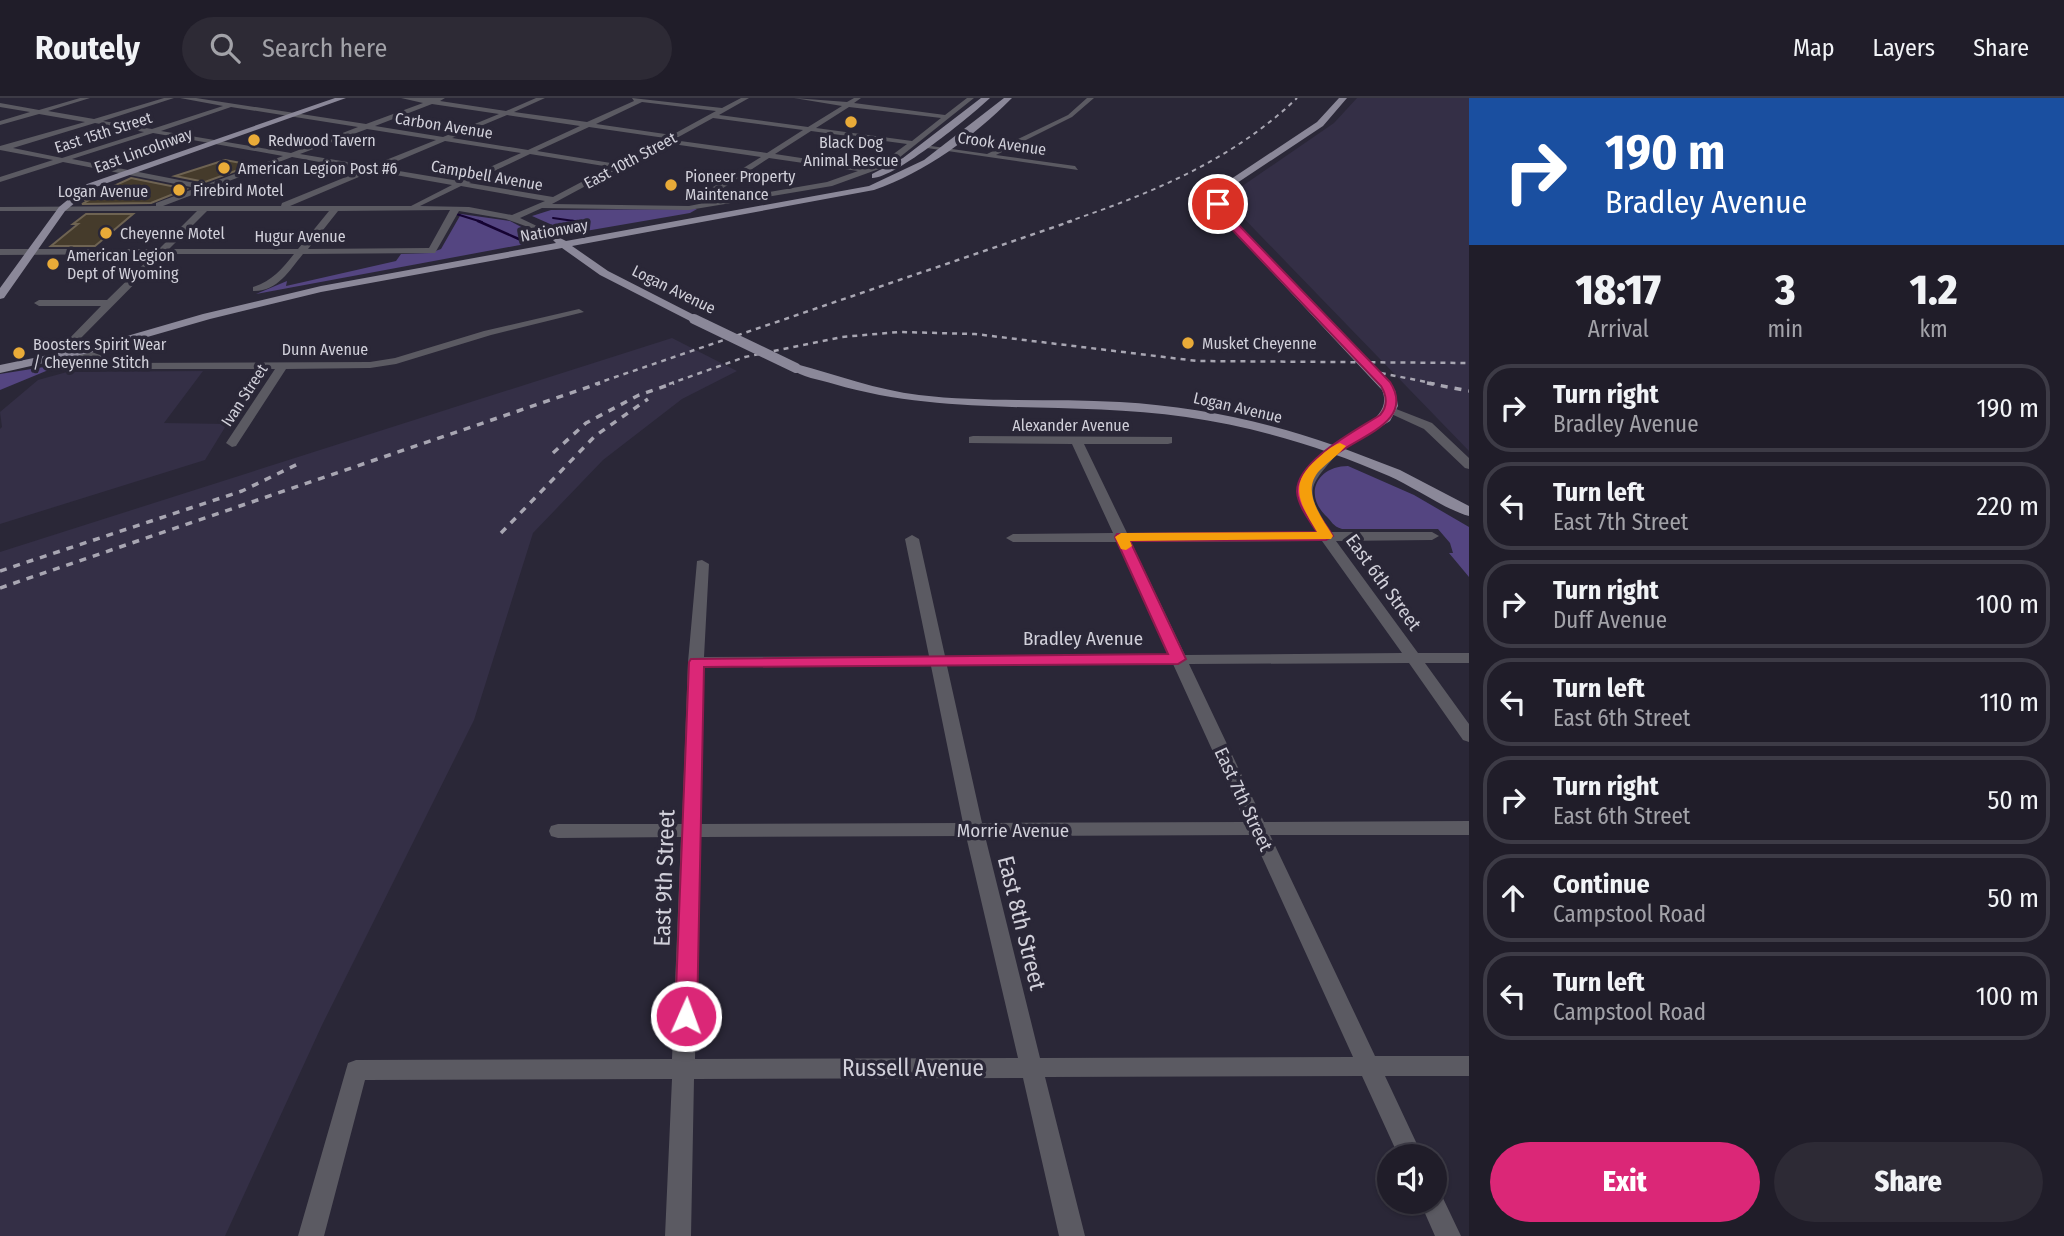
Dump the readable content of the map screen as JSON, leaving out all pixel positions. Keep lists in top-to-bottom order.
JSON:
{
  "streets": {
    "main road": ["East Lincolnway", "Logan Avenue", "Nationway"],
    "street": [
      "Carbon Avenue",
      "East 15th Street",
      "Crook Avenue",
      "East 10th Street",
      "Campbell Avenue",
      "Hugur Avenue",
      "Dunn Avenue",
      "Ivan Street",
      "Alexander Avenue",
      "East 6th Street",
      "Bradley Avenue",
      "East 7th Street",
      "Morrie Avenue",
      "East 9th Street",
      "East 8th Street",
      "Russell Avenue"
    ]
  },
  "crossings": [
    ["Carbon Avenue", "East 15th Street"],
    ["Carbon Avenue", "East Lincolnway"],
    ["Carbon Avenue", "East 10th Street"],
    ["East 15th Street", "Campbell Avenue"],
    ["Crook Avenue", "East 10th Street"],
    ["Crook Avenue", "Nationway"],
    ["East Lincolnway", "Campbell Avenue"],
    ["East Lincolnway", "Logan Avenue"],
    ["East Lincolnway", "Hugur Avenue"],
    ["East 10th Street", "Campbell Avenue"],
    ["East 10th Street", "Logan Avenue"],
    ["Logan Avenue", "Nationway"],
    ["Logan Avenue", "Hugur Avenue"],
    ["Logan Avenue", "East 6th Street"],
    ["Nationway", "Dunn Avenue"],
    ["Dunn Avenue", "Ivan Street"],
    ["Alexander Avenue", "East 7th Street"],
    ["East 6th Street", "Bradley Avenue"],
    ["Bradley Avenue", "East 7th Street"],
    ["Bradley Avenue", "East 9th Street"],
    ["Bradley Avenue", "East 8th Street"],
    ["East 7th Street", "Morrie Avenue"],
    ["East 7th Street", "Russell Avenue"],
    ["Morrie Avenue", "East 9th Street"],
    ["Morrie Avenue", "East 8th Street"],
    ["East 9th Street", "Russell Avenue"],
    ["East 8th Street", "Russell Avenue"]
  ],
  "places": [
    "Black Dog Animal Rescue",
    "Redwood Tavern",
    "American Legion Post #6",
    "Pioneer Property Maintenance",
    "Firebird Motel",
    "Cheyenne Motel",
    "American Legion Dept of Wyoming",
    "Musket Cheyenne",
    "Boosters Spirit Wear / Cheyenne Stitch"
  ],
  "page": {
    "header": "Routely",
    "search": "Search here",
    "nav": ["Map", "Layers", "Share"],
    "turn": ["190 m", "Bradley Avenue"],
    "eta": [
      "18:17",
      "Arrival",
      "3",
      "min",
      "1.2",
      "km"
    ],
    "list": [
      {
        "name": "Turn right",
        "note": "Bradley Avenue",
        "value": "190 m"
      },
      {
        "name": "Turn left",
        "note": "East 7th Street",
        "value": "220 m"
      },
      {
        "name": "Turn right",
        "note": "Duff Avenue",
        "value": "100 m"
      },
      {
        "name": "Turn left",
        "note": "East 6th Street",
        "value": "110 m"
      },
      {
        "name": "Turn right",
        "note": "East 6th Street",
        "value": "50 m"
      },
      {
        "name": "Continue",
        "note": "Campstool Road",
        "value": "50 m"
      },
      {
        "name": "Turn left",
        "note": "Campstool Road",
        "value": "100 m"
      }
    ],
    "buttons": ["Exit", "Share"]
  }
}
